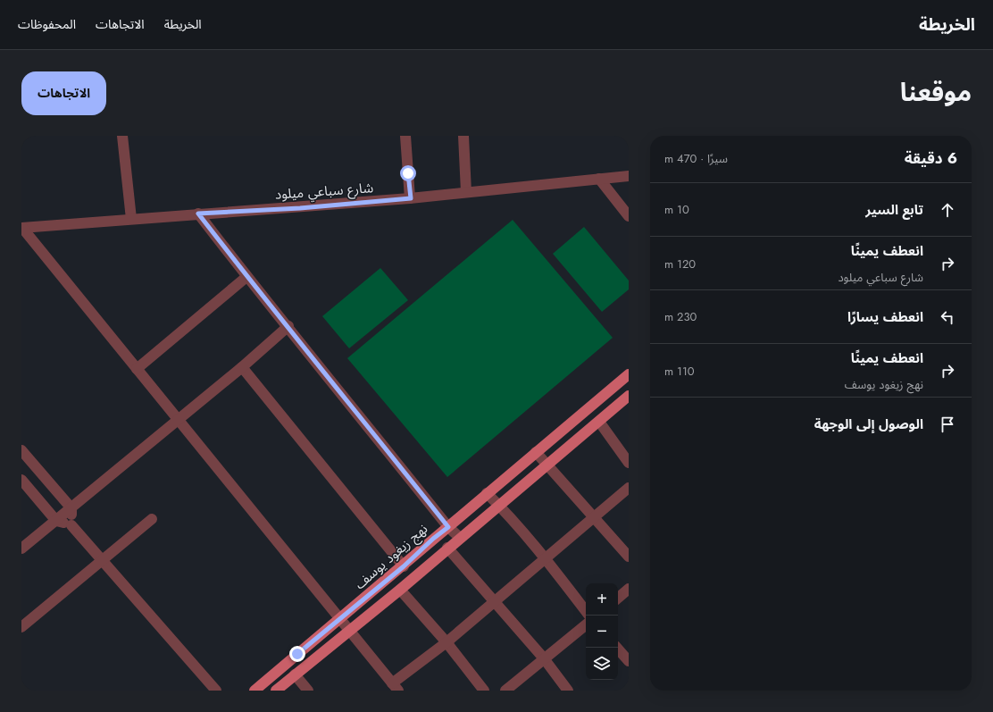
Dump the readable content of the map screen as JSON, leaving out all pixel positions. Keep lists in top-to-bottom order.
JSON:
{
  "streets": {
    "main road": ["نهج زيغود يوسف"],
    "street": ["شارع سباعي ميلود"]
  },
  "page": {
    "header": "الخريطة",
    "nav": ["الخريطة", "الاتجاهات", "المحفوظات"],
    "title": "موقعنا",
    "buttons": "الاتجاهات",
    "heading": ["6 دقيقة", "سيرًا · 470 m"],
    "list": [
      ["تابع السير", "10 m"],
      ["انعطف يمينًا", "شارع سباعي ميلود", "120 m"],
      ["انعطف يسارًا", "230 m"],
      ["انعطف يمينًا", "نهج زيغود يوسف", "110 m"],
      "الوصول إلى الوجهة"
    ],
    "map_buttons": ["+", "−"]
  }
}
